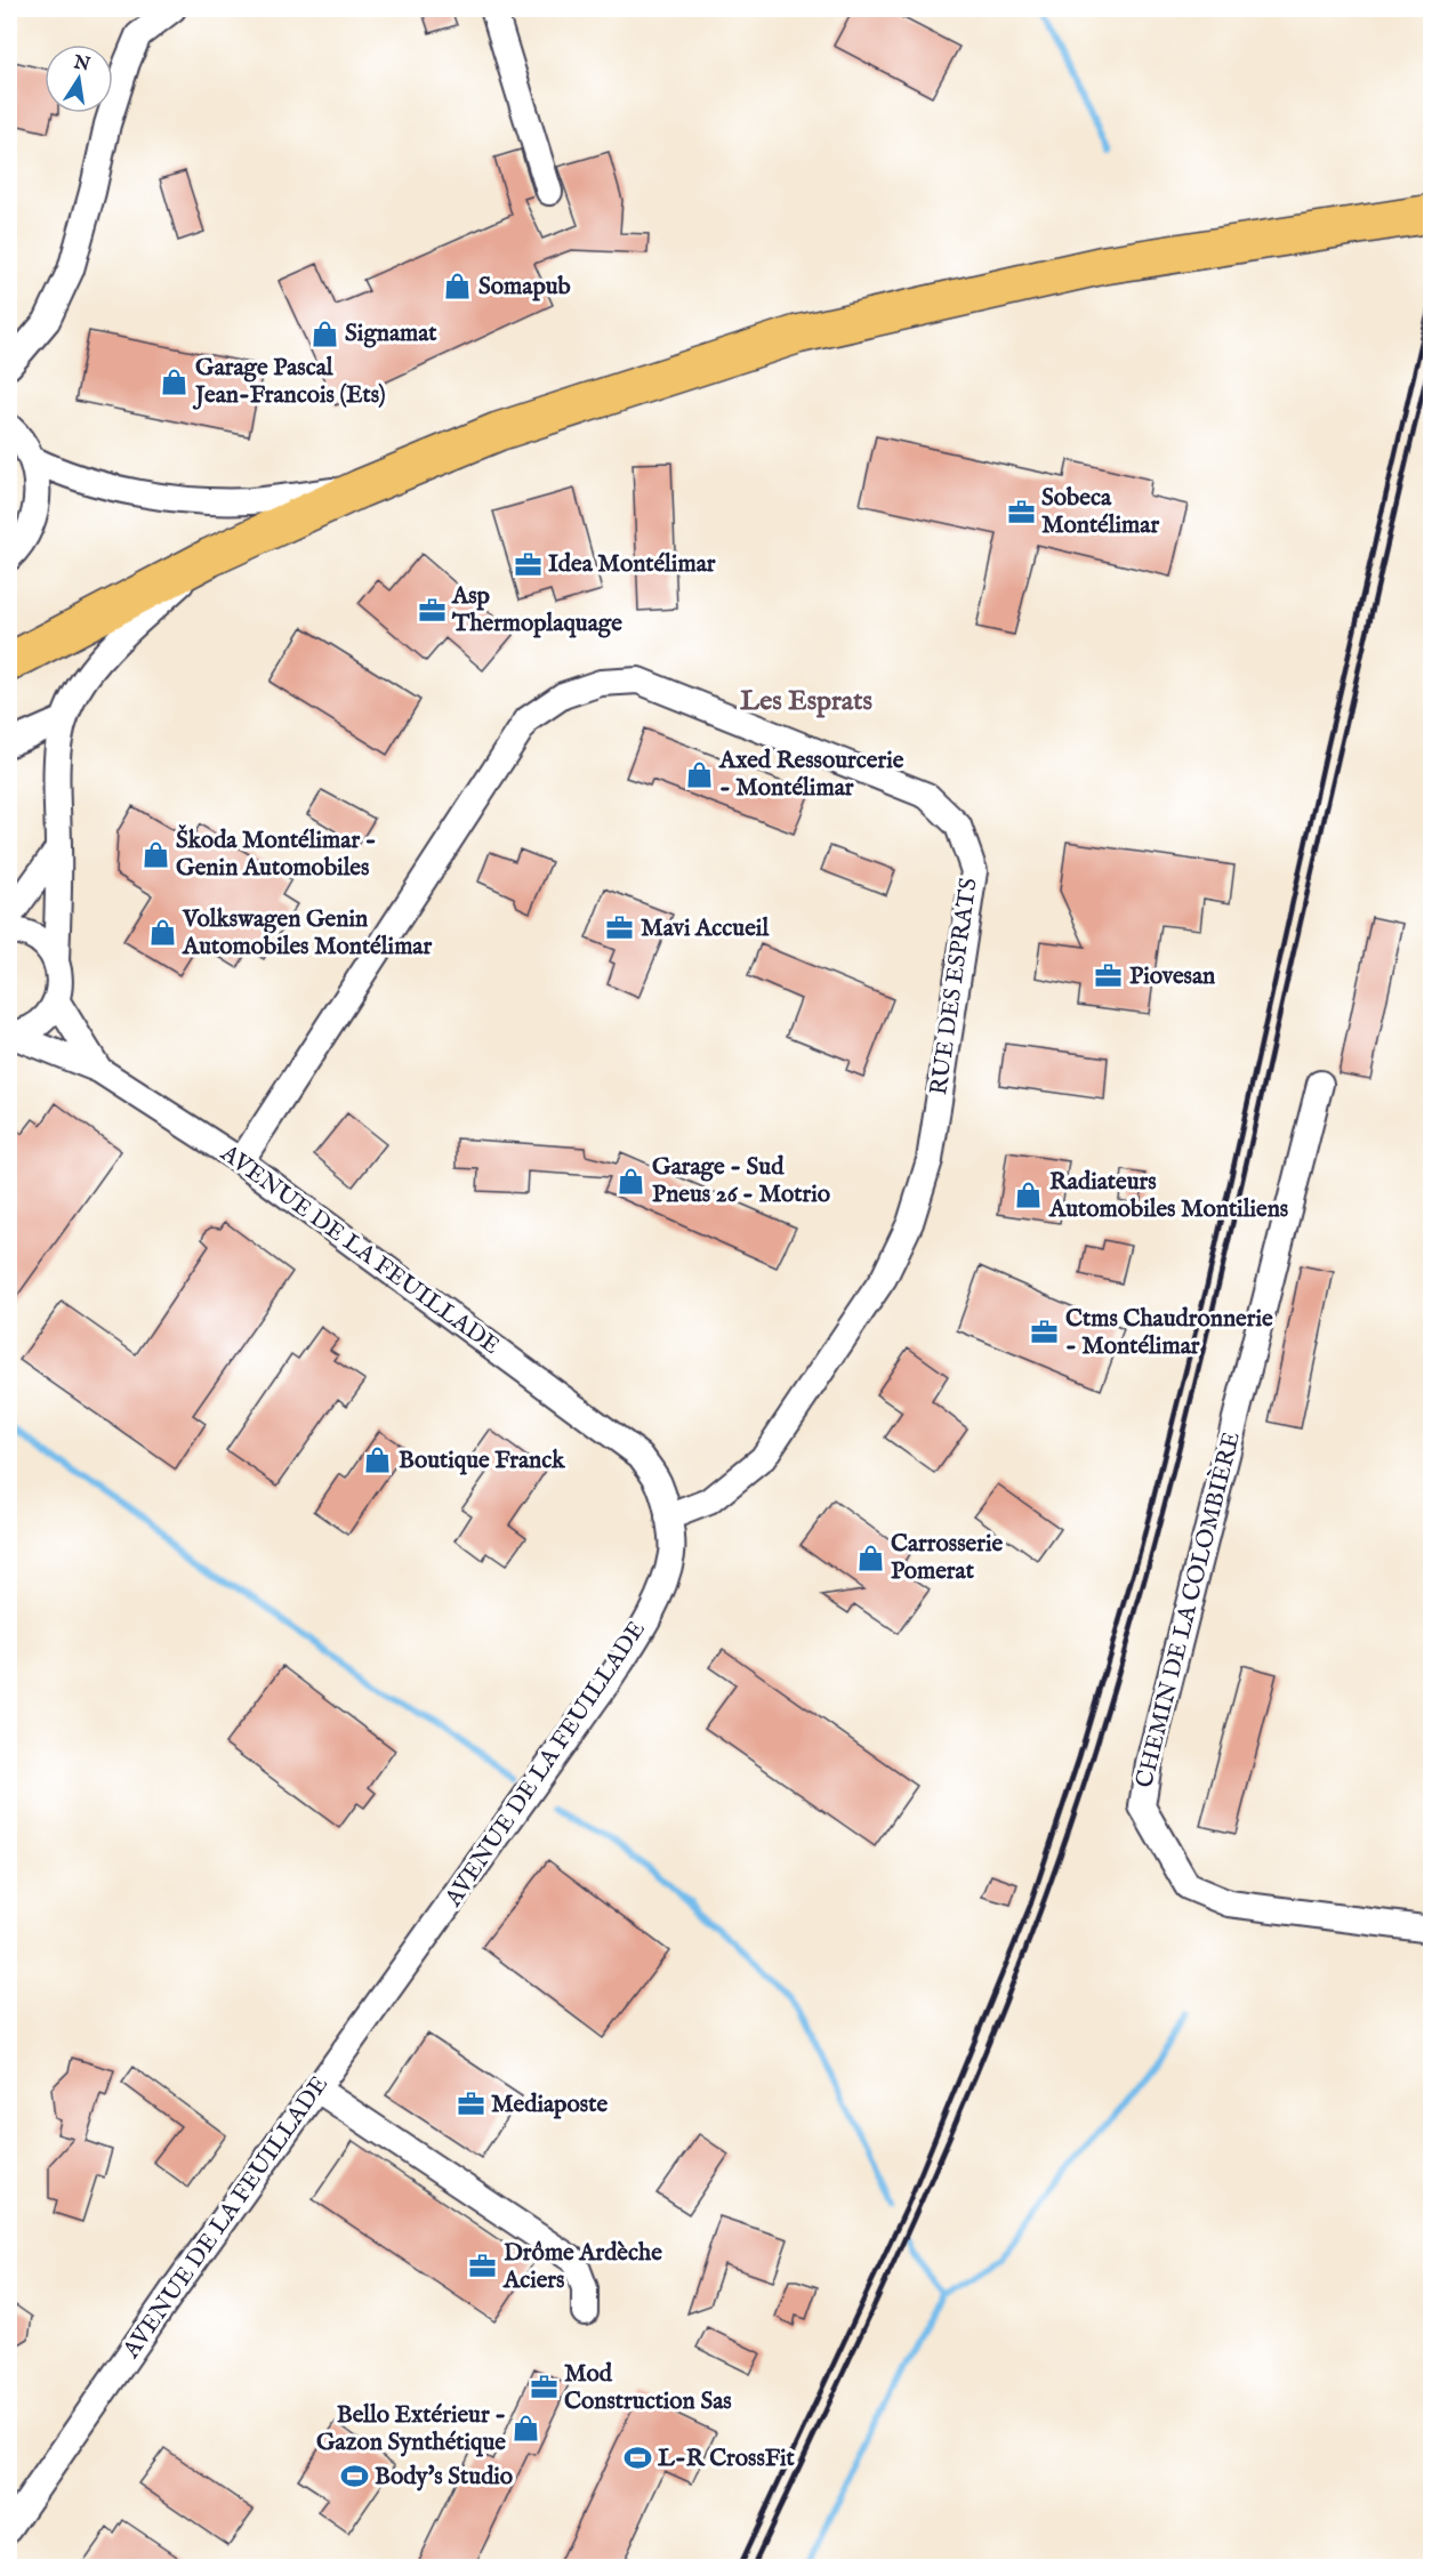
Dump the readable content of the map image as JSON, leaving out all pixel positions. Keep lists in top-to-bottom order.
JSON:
{
  "streets": {
    "street": ["RUE DES ESPRATS", "AVENUE DE LA FEUILLADE", "CHEMIN DE LA COLOMBIÈRE"]
  },
  "crossings": [
    ["RUE DES ESPRATS", "AVENUE DE LA FEUILLADE"]
  ],
  "districts": ["Les Esprats"],
  "places": {
    "shop": [
      "Somapub",
      "Signamat",
      "Garage Pascal Jean-Francois (Ets)",
      "Axed Ressourcerie - Montélimar",
      "Škoda Montélimar - Genin Automobiles",
      "Volkswagen Genin Automobiles Montélimar",
      "Garage - Sud Pneus 26 - Motrio",
      "Radiateurs Automobiles Montiliens",
      "Boutique Franck",
      "Carrosserie Pomerat",
      "Bello Extérieur - Gazon Synthétique"
    ],
    "office": [
      "Sobeca Montélimar",
      "Idea Montélimar",
      "Asp Thermoplaquage",
      "Mavi Accueil",
      "Piovesan",
      "Ctms Chaudronnerie - Montélimar",
      "Mediaposte",
      "Drôme Ardèche Aciers",
      "Mod Construction Sas"
    ],
    "sports": ["L-R CrossFit", "Body's Studio"]
  },
  "north": "top"
}
